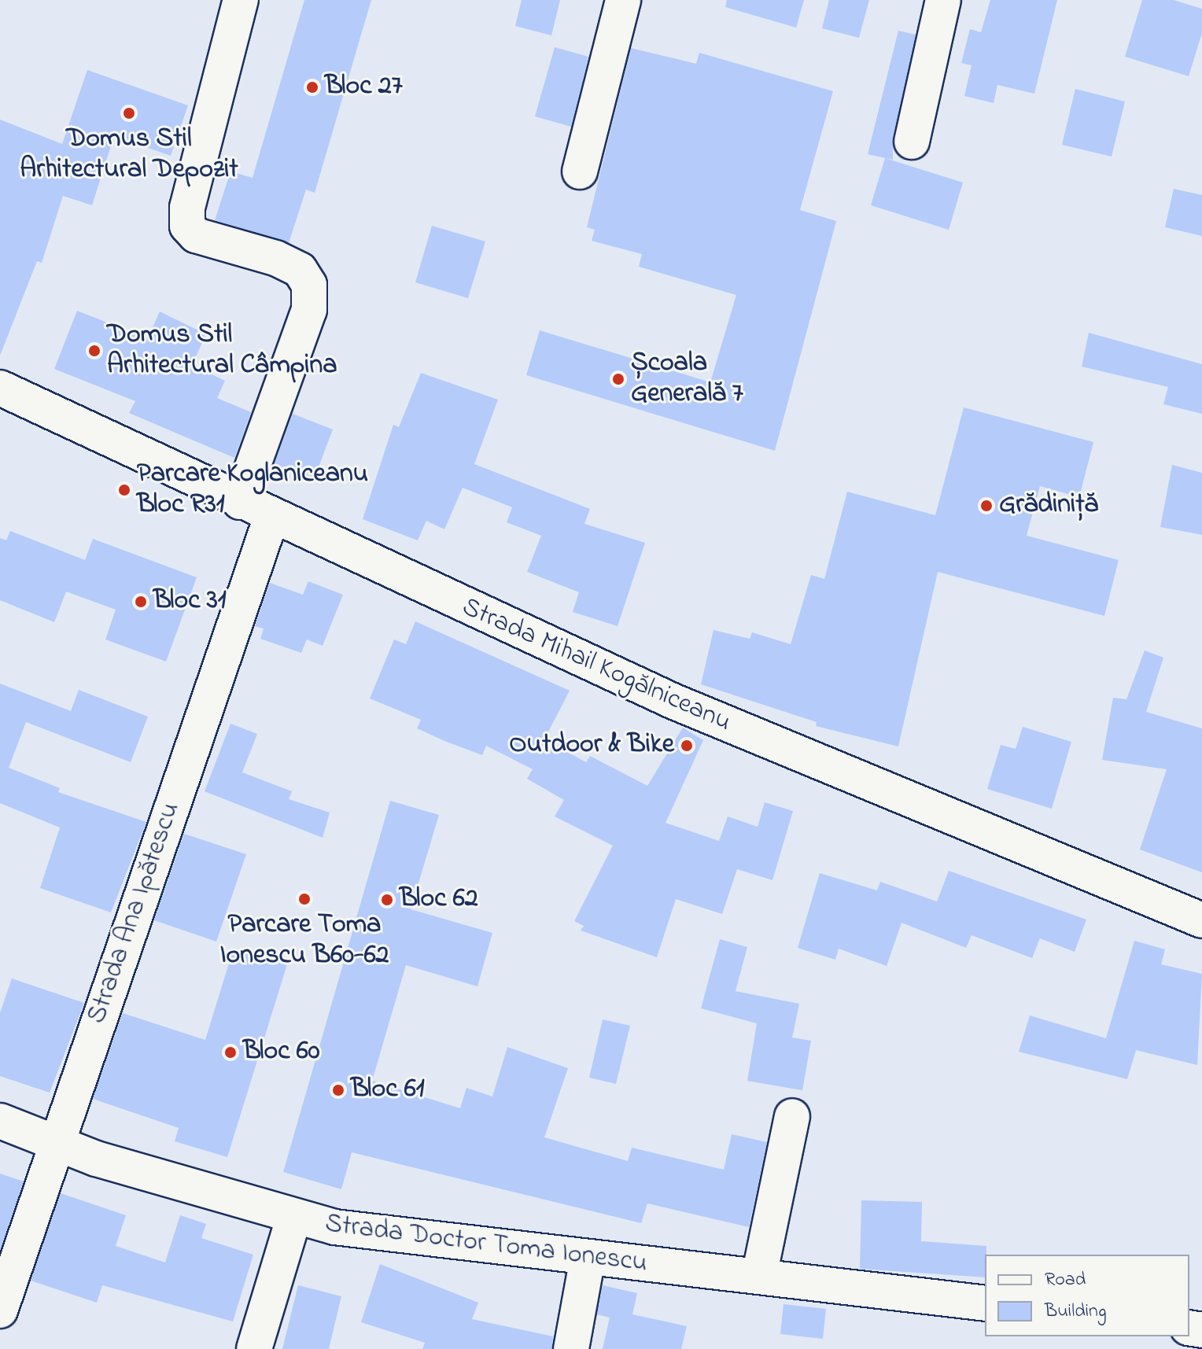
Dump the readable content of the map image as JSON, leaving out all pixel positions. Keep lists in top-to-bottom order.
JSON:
{
  "streets": {
    "street": ["Strada Mihail Kogălniceanu", "Strada Ana Ipătescu", "Strada Doctor Toma Ionescu"]
  },
  "crossings": [
    ["Strada Mihail Kogălniceanu", "Strada Ana Ipătescu"],
    ["Strada Ana Ipătescu", "Strada Doctor Toma Ionescu"]
  ],
  "places": [
    "Bloc 27",
    "Domus Stil Arhitectural Depozit",
    "Domus Stil Arhitectural Câmpina",
    "Școala Generală 7",
    "Parcare Koglaniceanu Bloc R31",
    "Grădiniță",
    "Bloc 31",
    "Outdoor & Bike",
    "Parcare Toma Ionescu B60-62",
    "Bloc 62",
    "Bloc 60",
    "Bloc 61"
  ],
  "legend": ["Road", "Building"]
}
